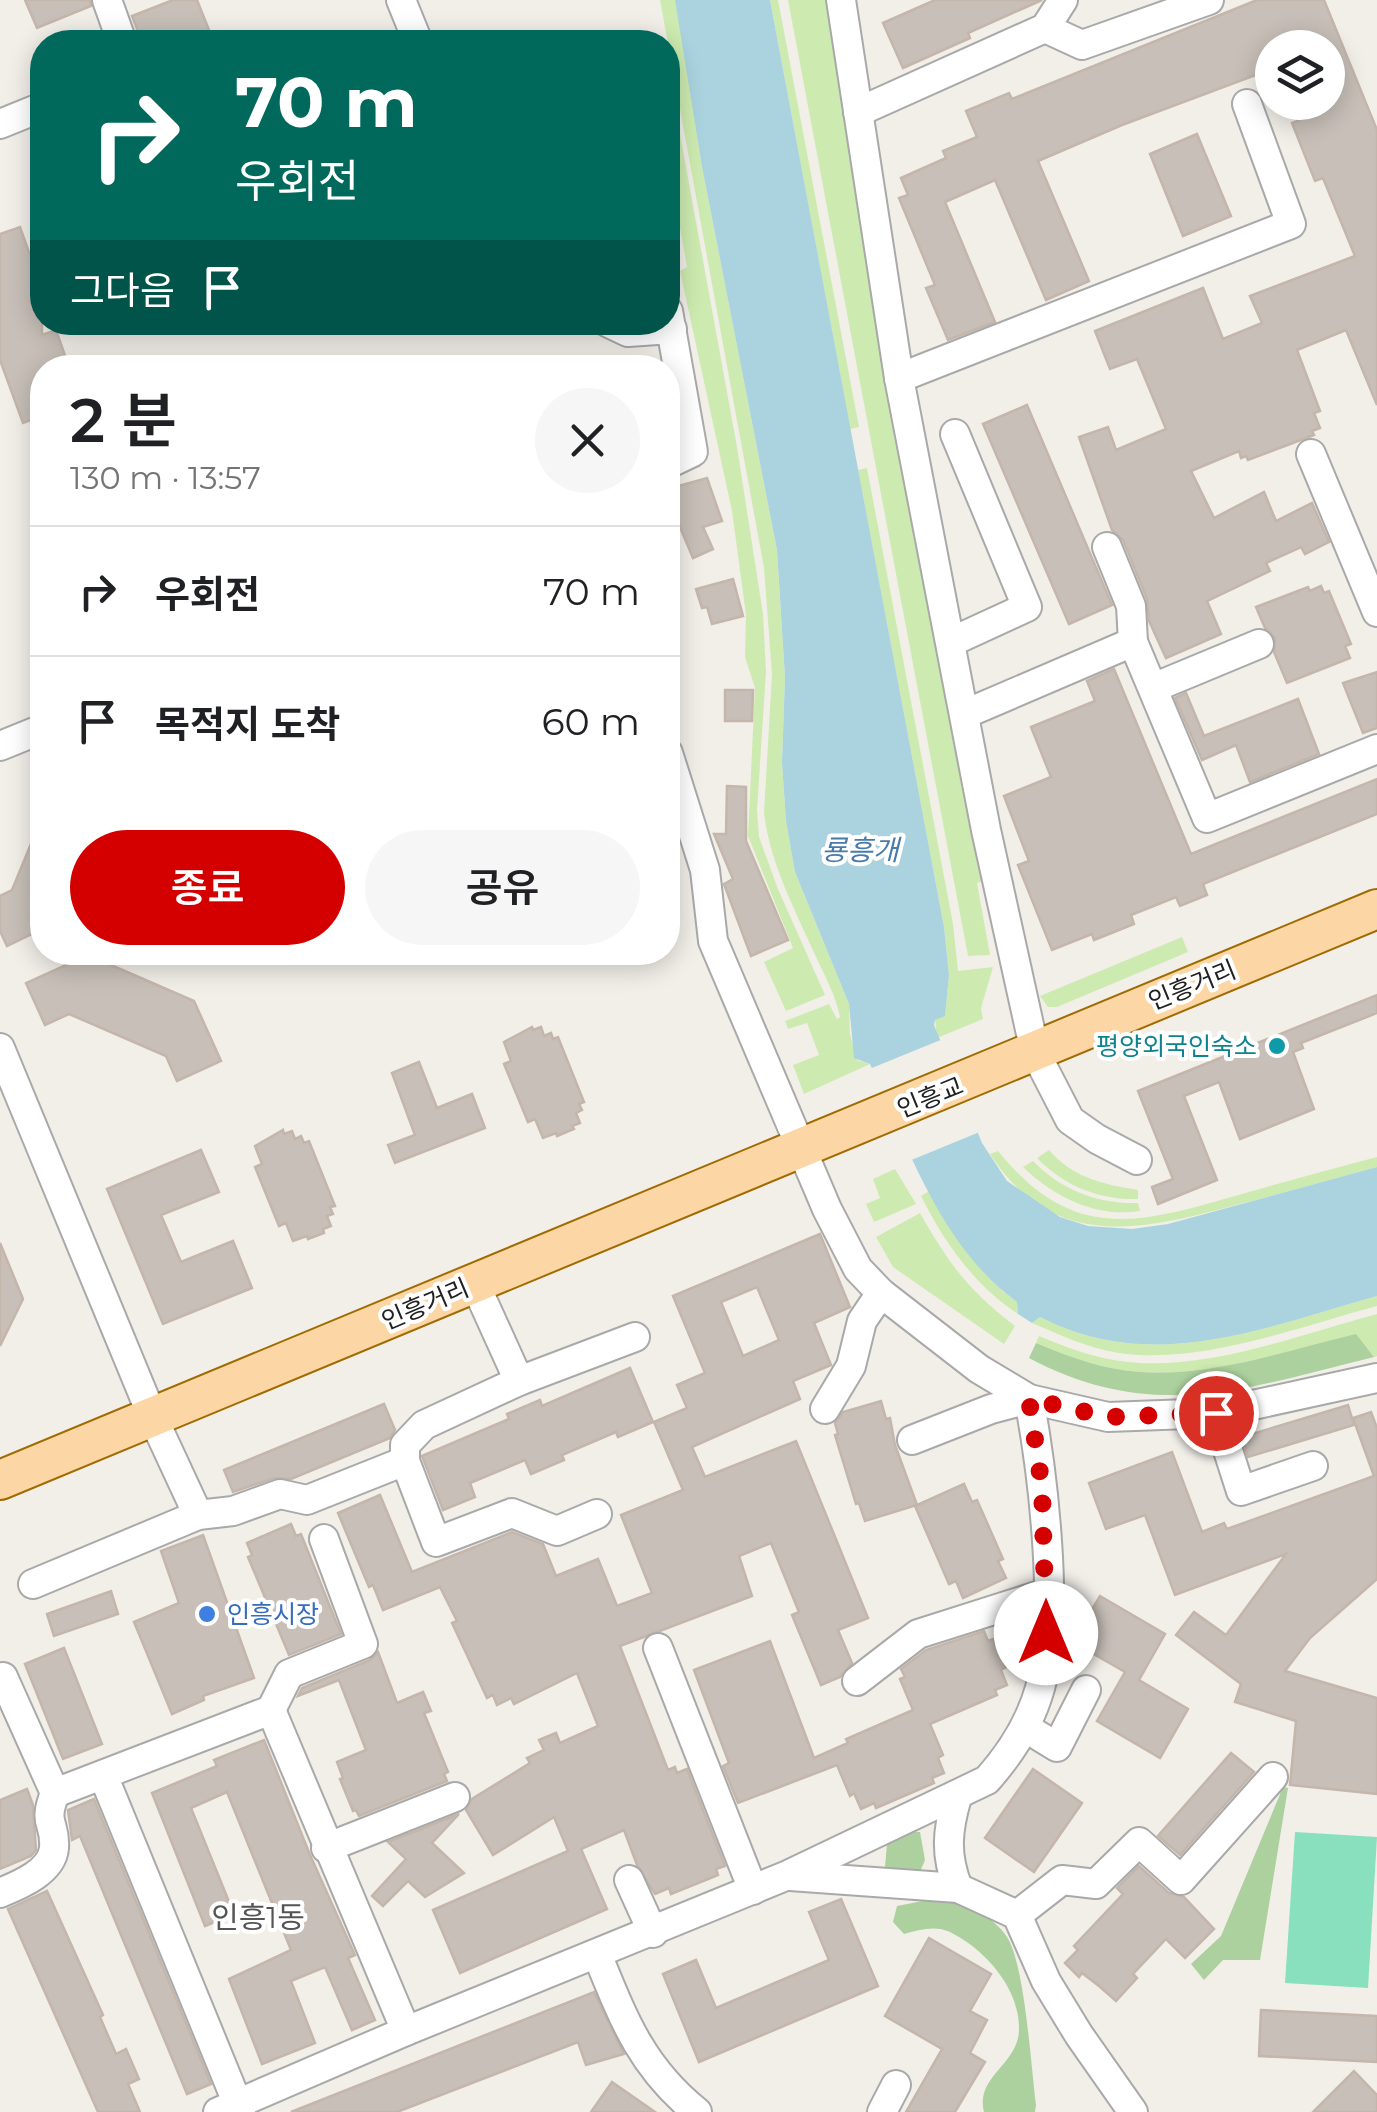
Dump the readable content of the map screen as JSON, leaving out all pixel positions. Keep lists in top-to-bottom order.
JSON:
{
  "streets": {
    "main road": ["인흥거리", "인흥교"]
  },
  "crossings": [
    ["인흥거리", "인흥교"]
  ],
  "districts": ["인흥1동"],
  "water": ["룡흥개"],
  "places": ["평양외국인숙소", "인흥시장"],
  "page": {
    "turn": ["70 m", "우회전"],
    "then": "그다음",
    "heading": ["2 분", "130 m · 13:57"],
    "list": [
      {
        "name": "우회전",
        "value": "70 m"
      },
      {
        "name": "목적지 도착",
        "value": "60 m"
      }
    ],
    "buttons": ["종료", "공유"]
  }
}
